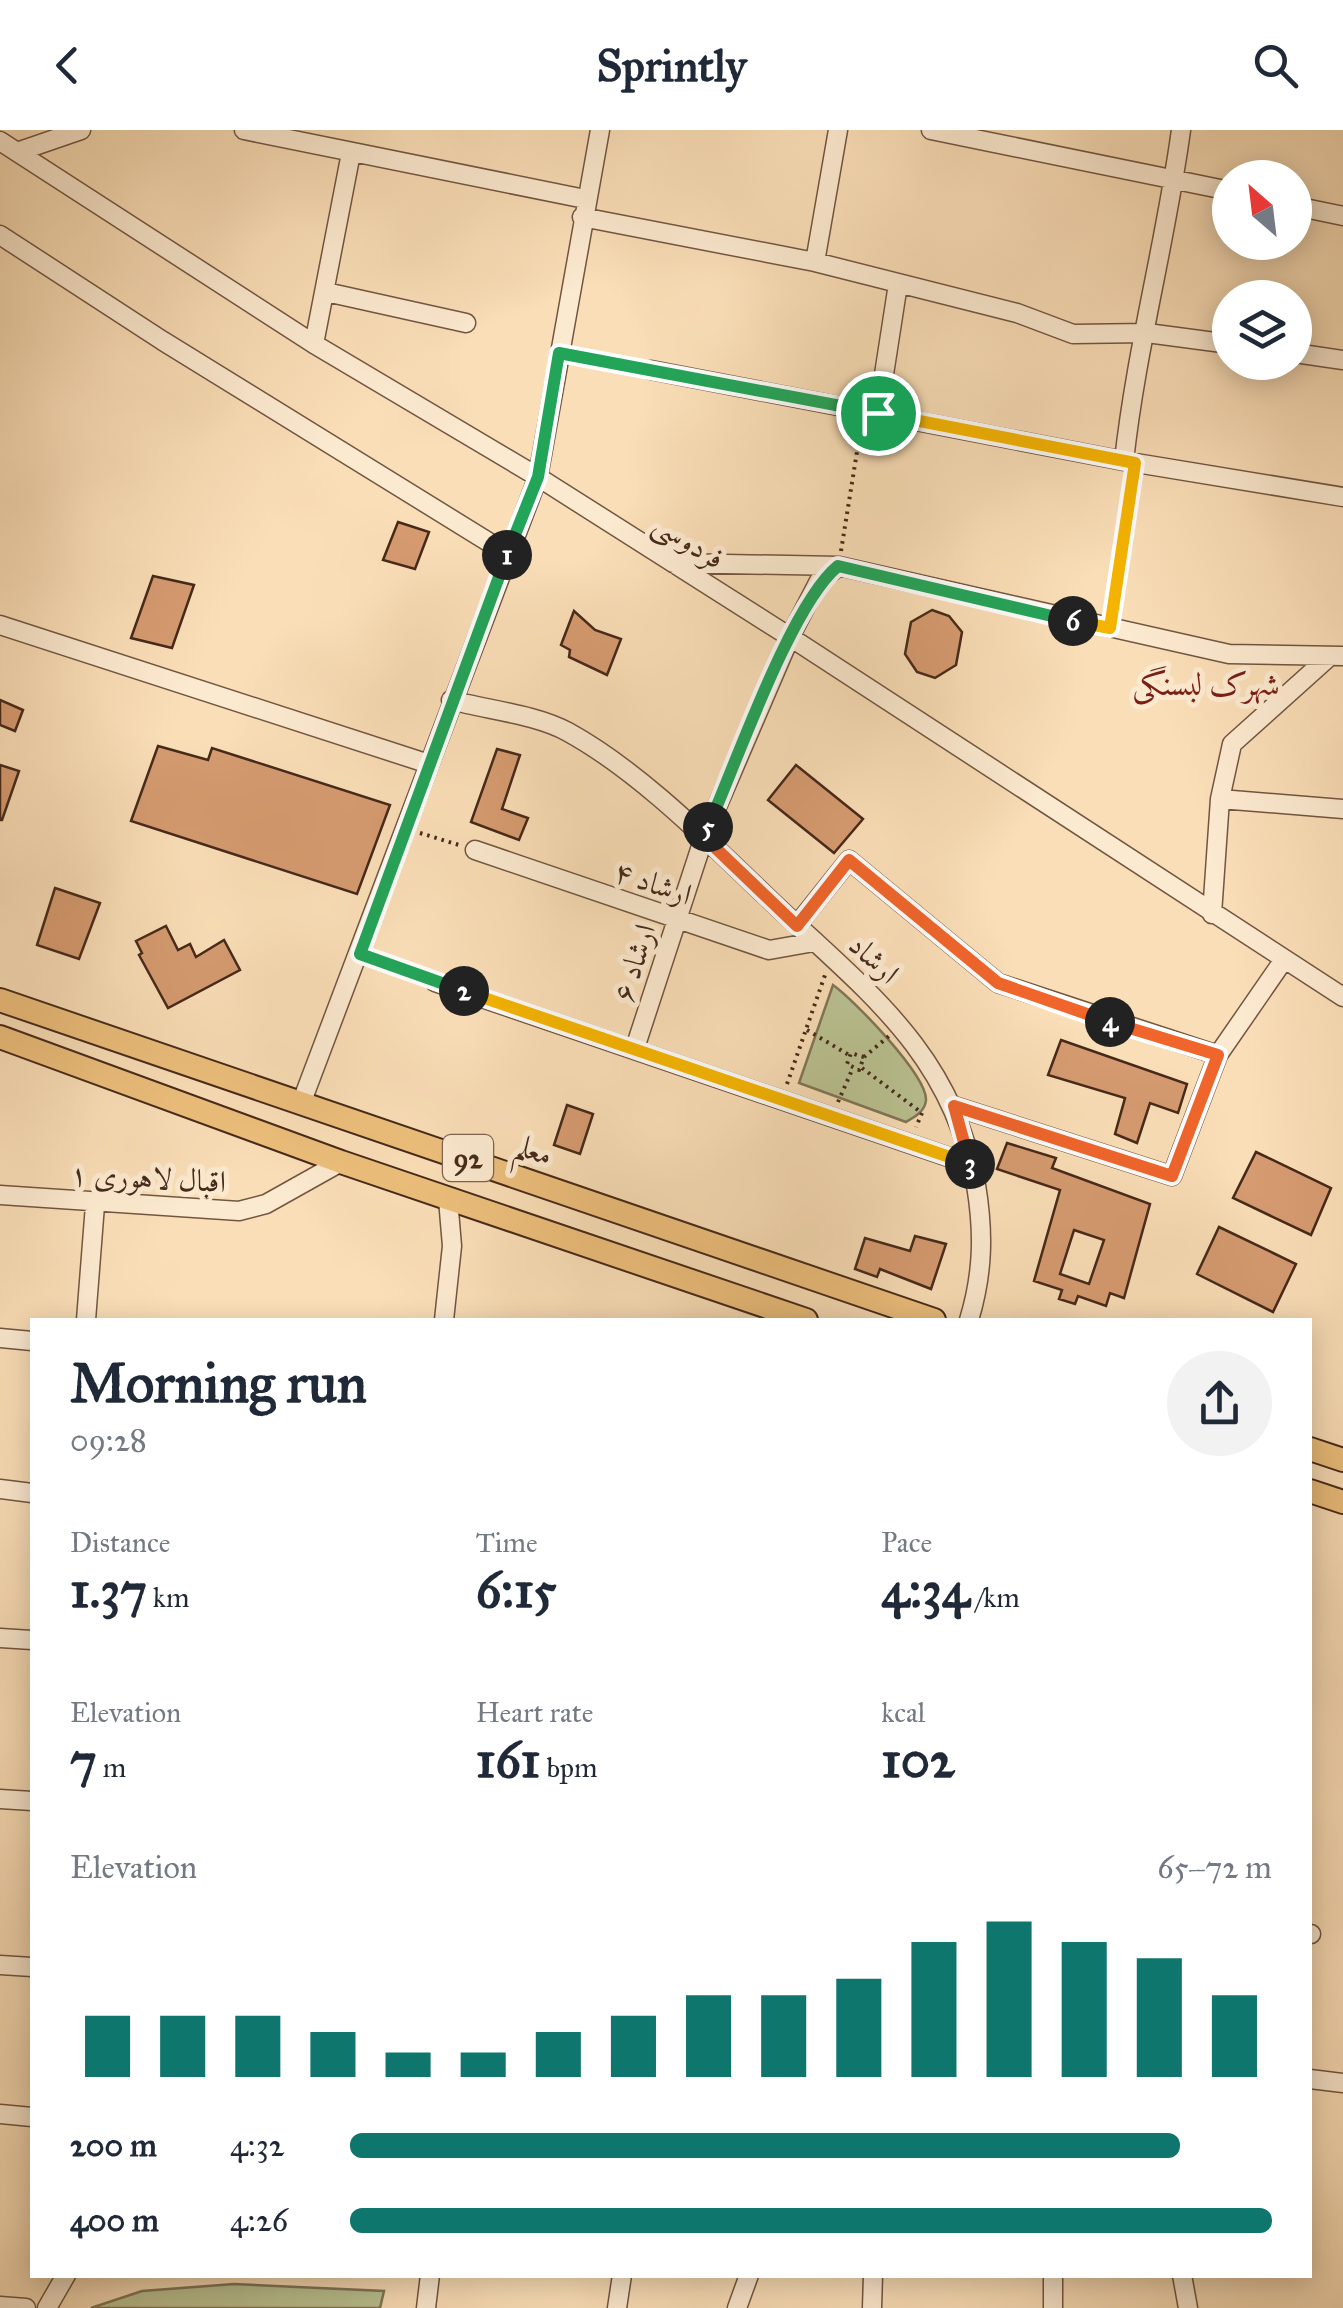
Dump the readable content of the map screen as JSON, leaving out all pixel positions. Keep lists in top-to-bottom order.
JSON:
{
  "streets": {
    "main road": ["معلم", "92"],
    "street": [
      "فردوسی",
      "ارشاد ۴",
      "ارشاد",
      "ارشاد ۶",
      "اقبال لاهوری ۱"
    ]
  },
  "crossings": [
    ["فردوسی", "ارشاد ۶"],
    ["ارشاد ۴", "ارشاد"],
    ["ارشاد ۴", "ارشاد ۶"],
    ["ارشاد", "ارشاد ۶"],
    ["92", "اقبال لاهوری ۱"]
  ],
  "districts": ["شهرک لبسنگی"],
  "north": "top left",
  "page": {
    "header": "Sprintly",
    "pins": [
      "1",
      "6",
      "5",
      "2",
      "4",
      "3"
    ],
    "heading": ["Morning run", "09:28"],
    "stats": [
      ["Distance", "1.37 km"],
      ["Time", "6:15"],
      ["Pace", "4:34 /km"],
      ["Elevation", "7 m"],
      ["Heart rate", "161 bpm"],
      ["kcal", "102"]
    ],
    "chart": ["Elevation", "65–72 m"],
    "list": [
      {
        "name": "200 m",
        "note": "4:32"
      },
      {
        "name": "400 m",
        "note": "4:26"
      }
    ]
  }
}
